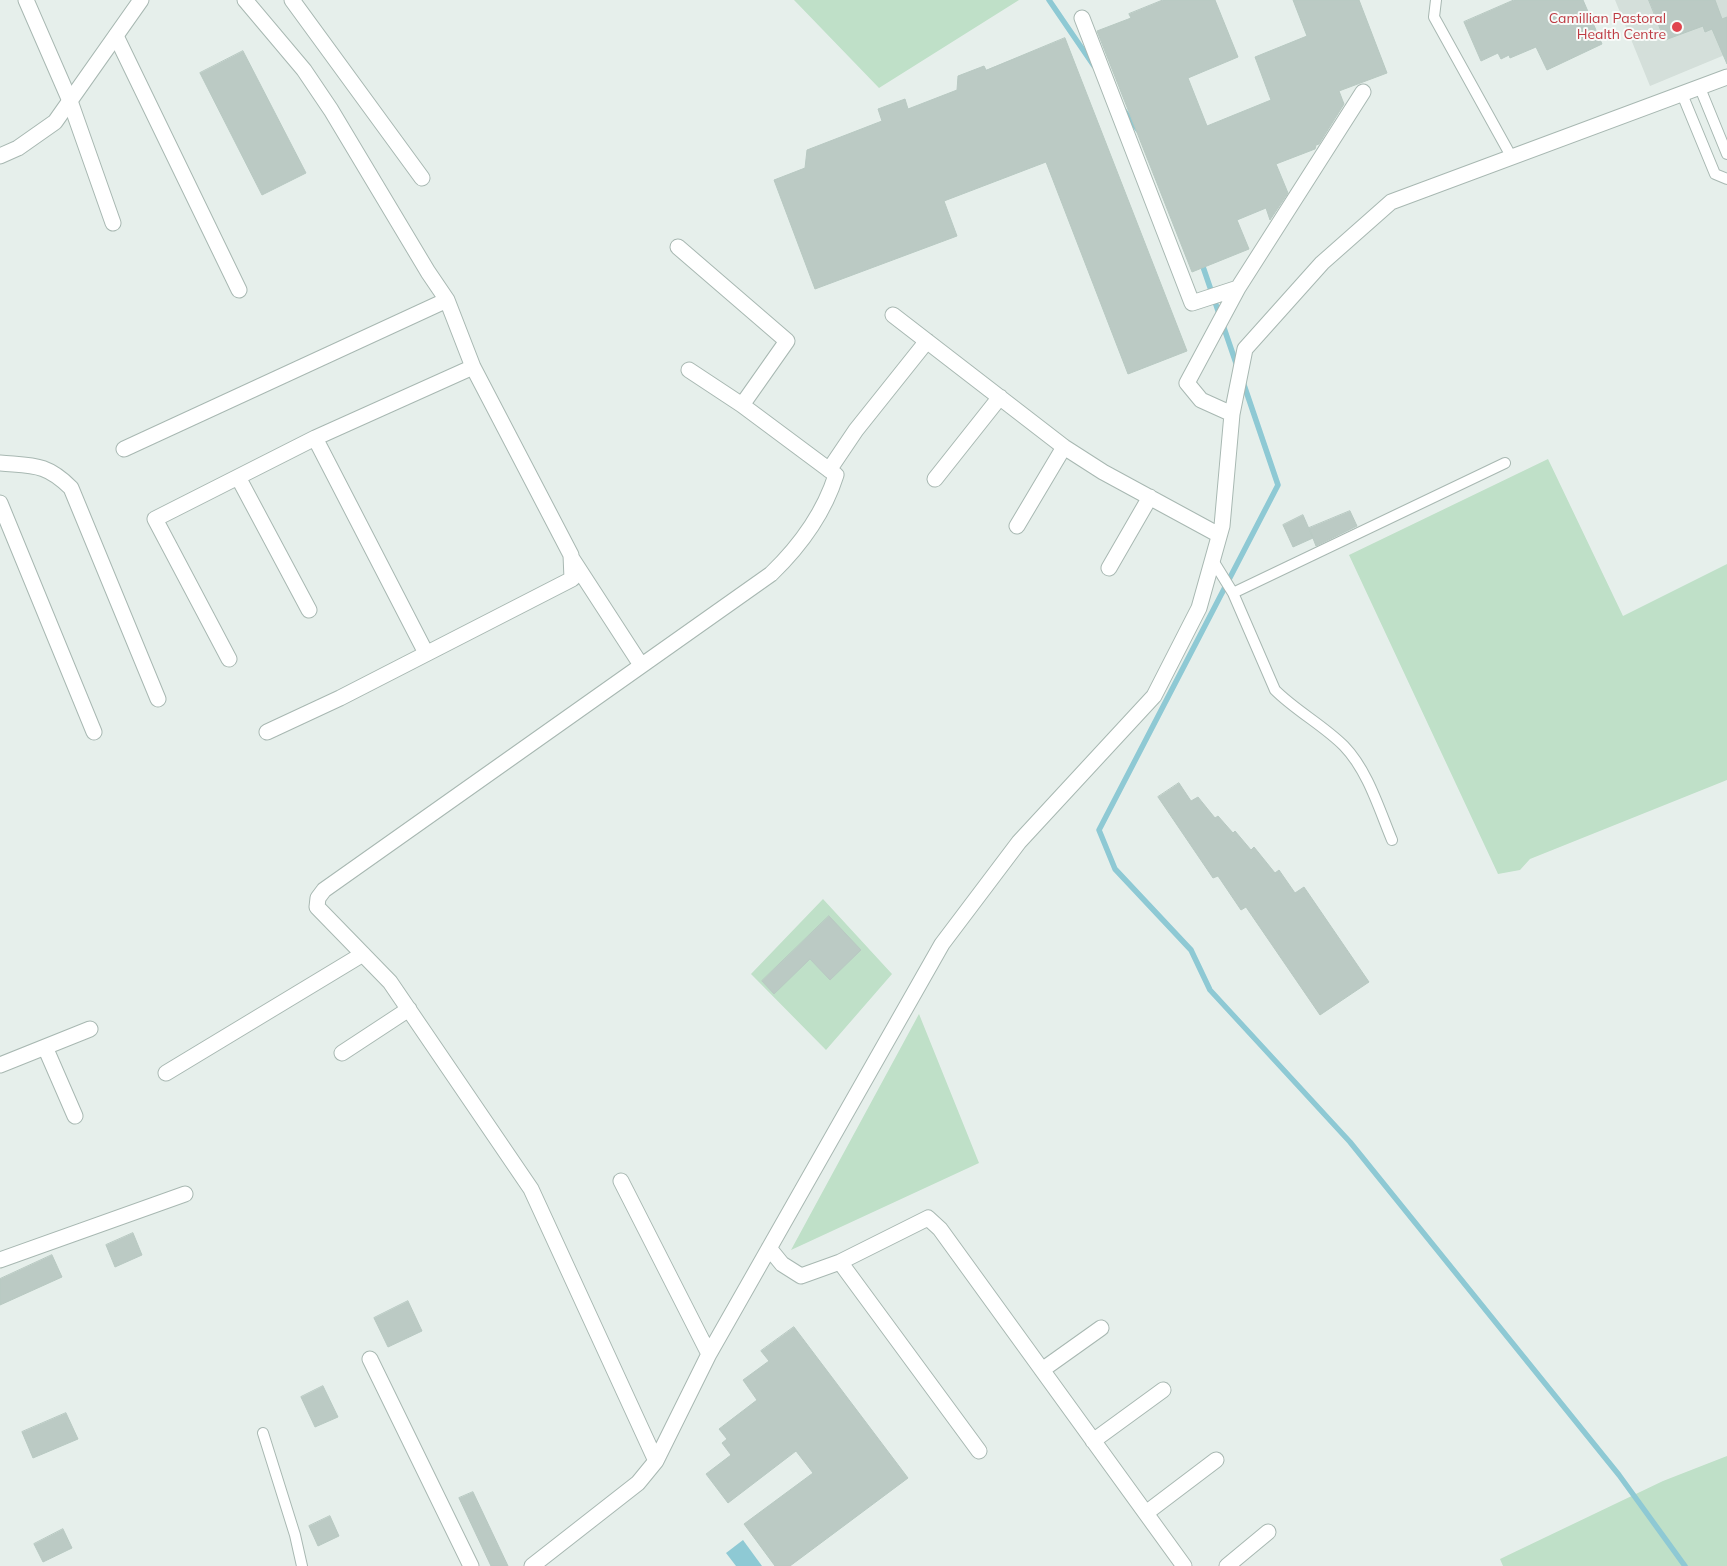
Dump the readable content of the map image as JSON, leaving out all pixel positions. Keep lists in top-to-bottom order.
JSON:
{
  "places": ["Camillian Pastoral Health Centre"]
}
